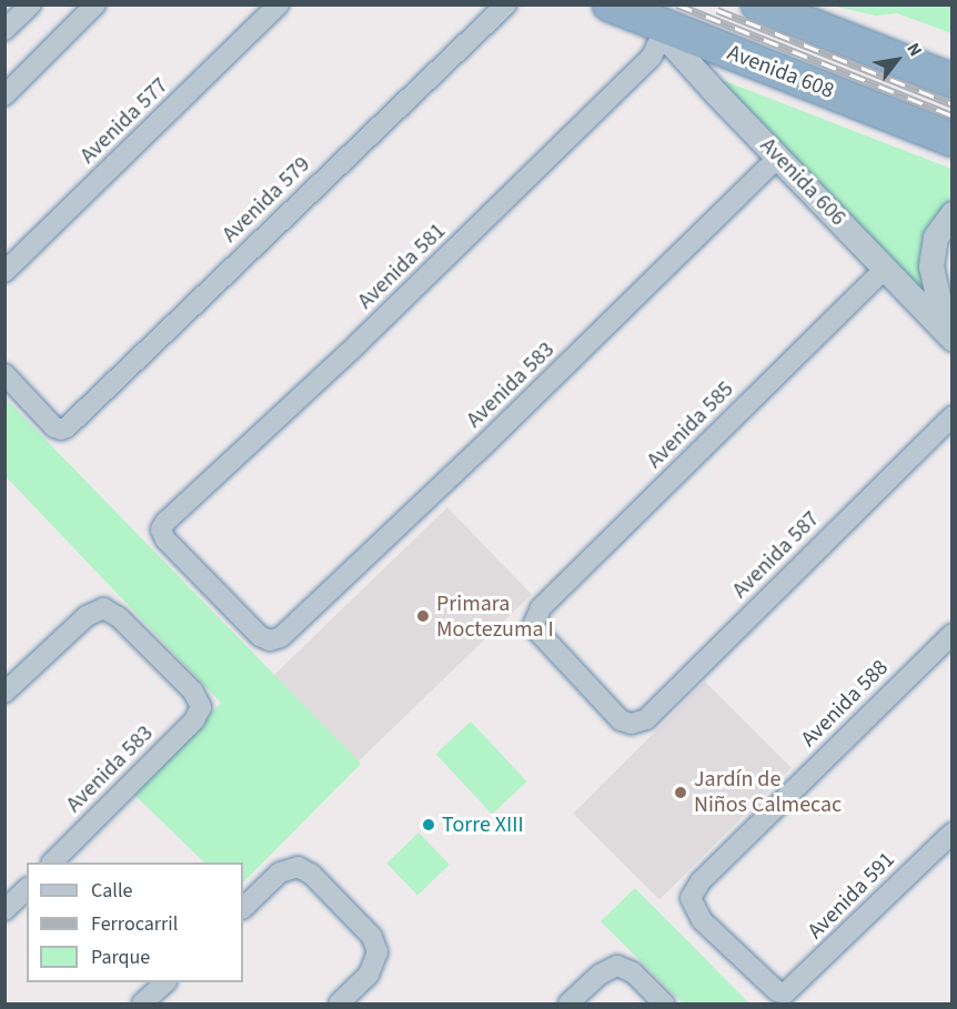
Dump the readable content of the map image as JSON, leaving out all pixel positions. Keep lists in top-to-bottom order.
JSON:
{
  "streets": {
    "highway": ["Avenida 608"],
    "street": [
      "Avenida 577",
      "Avenida 606",
      "Avenida 579",
      "Avenida 581",
      "Avenida 583",
      "Avenida 585",
      "Avenida 587",
      "Avenida 588",
      "Avenida 591"
    ]
  },
  "crossings": [
    ["Avenida 608", "Avenida 606"],
    ["Avenida 608", "Avenida 581"],
    ["Avenida 606", "Avenida 581"],
    ["Avenida 606", "Avenida 583"],
    ["Avenida 606", "Avenida 585"],
    ["Avenida 581", "Avenida 583"],
    ["Avenida 585", "Avenida 587"],
    ["Avenida 588", "Avenida 591"]
  ],
  "places": ["Primara Moctezuma I", "Jardín de Niños Calmecac", "Torre XIII"],
  "legend": ["Calle", "Ferrocarril", "Parque"],
  "north": "top right"
}
